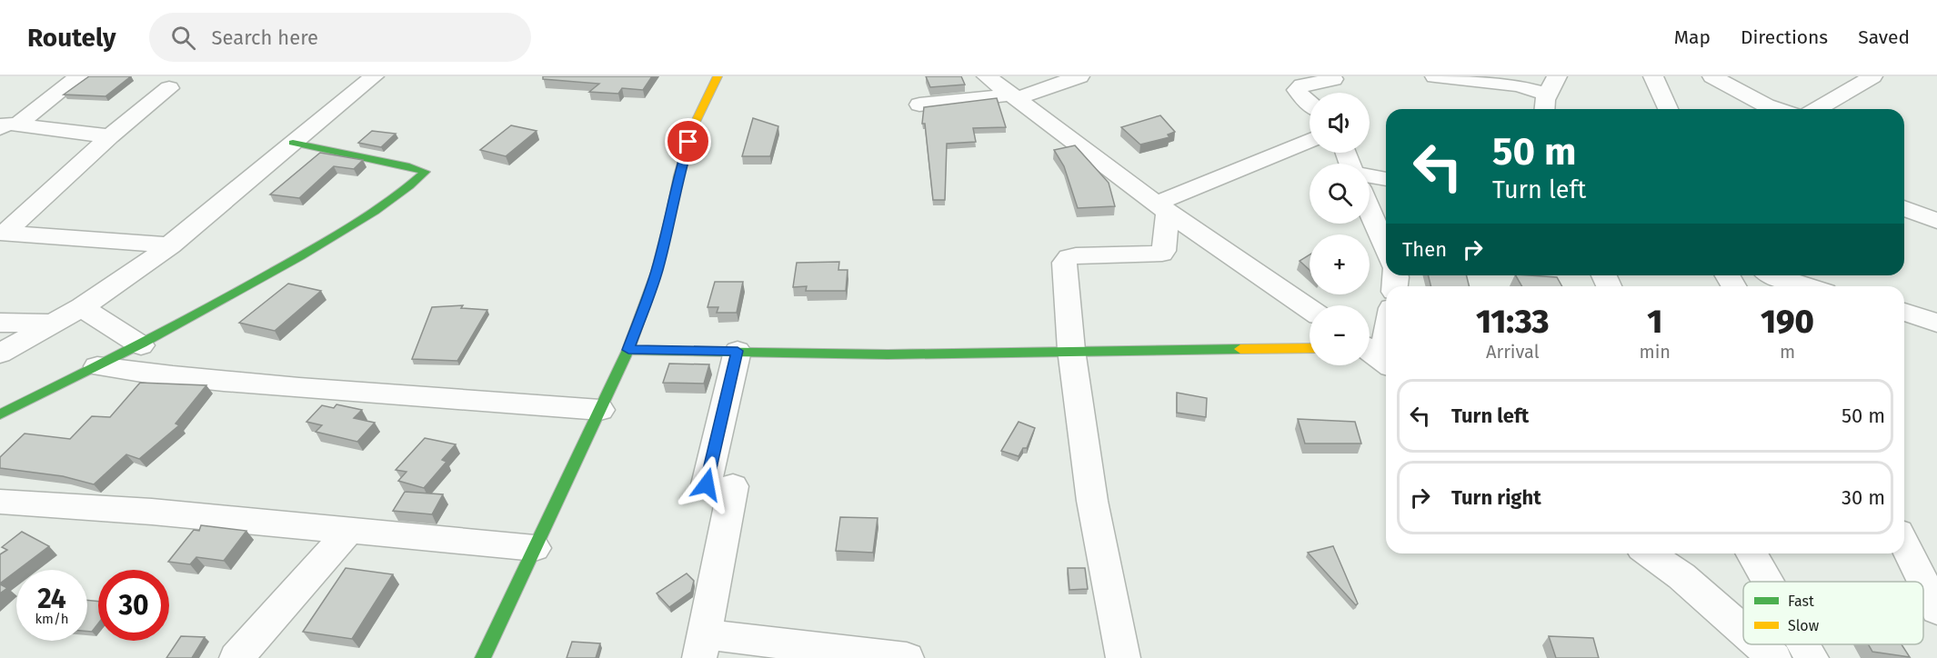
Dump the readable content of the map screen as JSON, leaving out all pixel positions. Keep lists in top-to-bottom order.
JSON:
{
  "legend": ["Fast", "Slow"],
  "page": {
    "header": "Routely",
    "search": "Search here",
    "nav": ["Map", "Directions", "Saved"],
    "map_buttons": ["+", "−"],
    "turn": ["50 m", "Turn left"],
    "then": "Then",
    "eta": [
      "11:33",
      "Arrival",
      "1",
      "min",
      "190",
      "m"
    ],
    "list": [
      {
        "name": "Turn left",
        "value": "50 m"
      },
      {
        "name": "Turn right",
        "value": "30 m"
      }
    ],
    "speed": "24 km/h",
    "limit": "30"
  }
}
